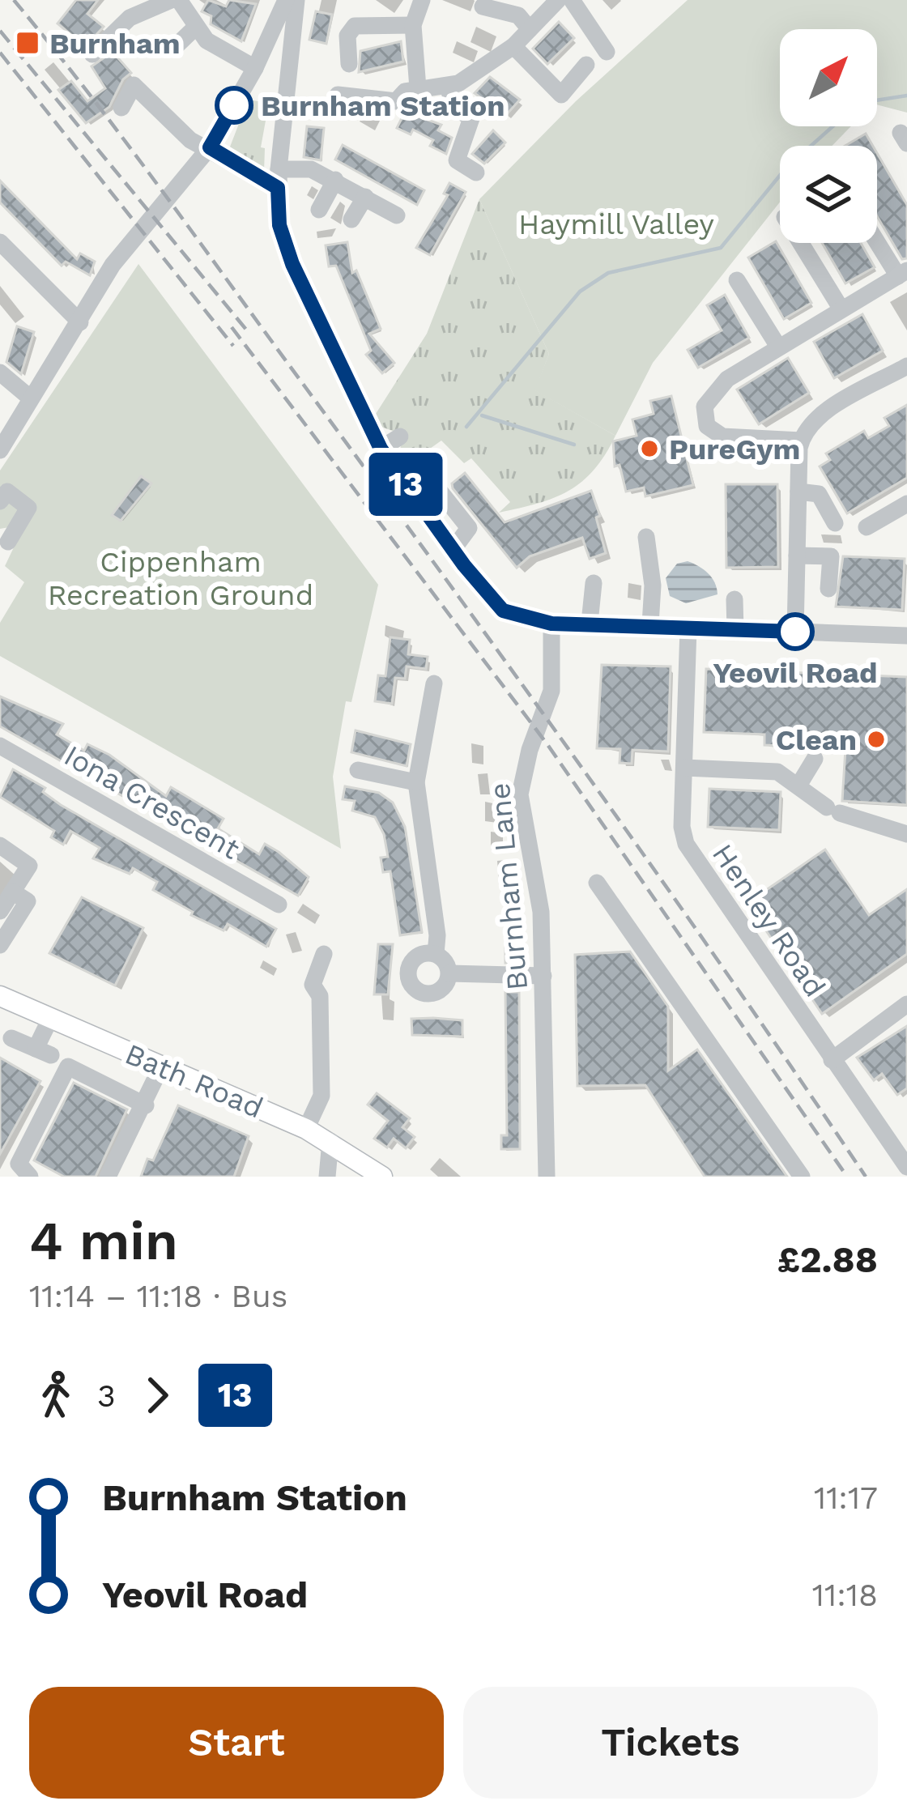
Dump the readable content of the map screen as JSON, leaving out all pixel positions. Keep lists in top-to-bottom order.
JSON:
{
  "streets": {
    "main road": ["Bath Road"],
    "street": ["Iona Crescent", "Burnham Lane", "Henley Road"]
  },
  "parks": ["Haymill Valley", "Cippenham Recreation Ground"],
  "places": {
    "transit": ["Burnham"],
    "other": [
      "Burnham Station",
      "PureGym",
      "Yeovil Road",
      "Clean"
    ]
  },
  "lines": ["bus line 13"],
  "north": "top right",
  "page": {
    "on_map": "13",
    "heading": ["4 min", "11:14 – 11:18 · Bus", "£2.88"],
    "legs": ["3", "13"],
    "list": [
      {
        "name": "Burnham Station",
        "value": "11:17"
      },
      {
        "name": "Yeovil Road",
        "value": "11:18"
      }
    ],
    "buttons": ["Start", "Tickets"]
  }
}
